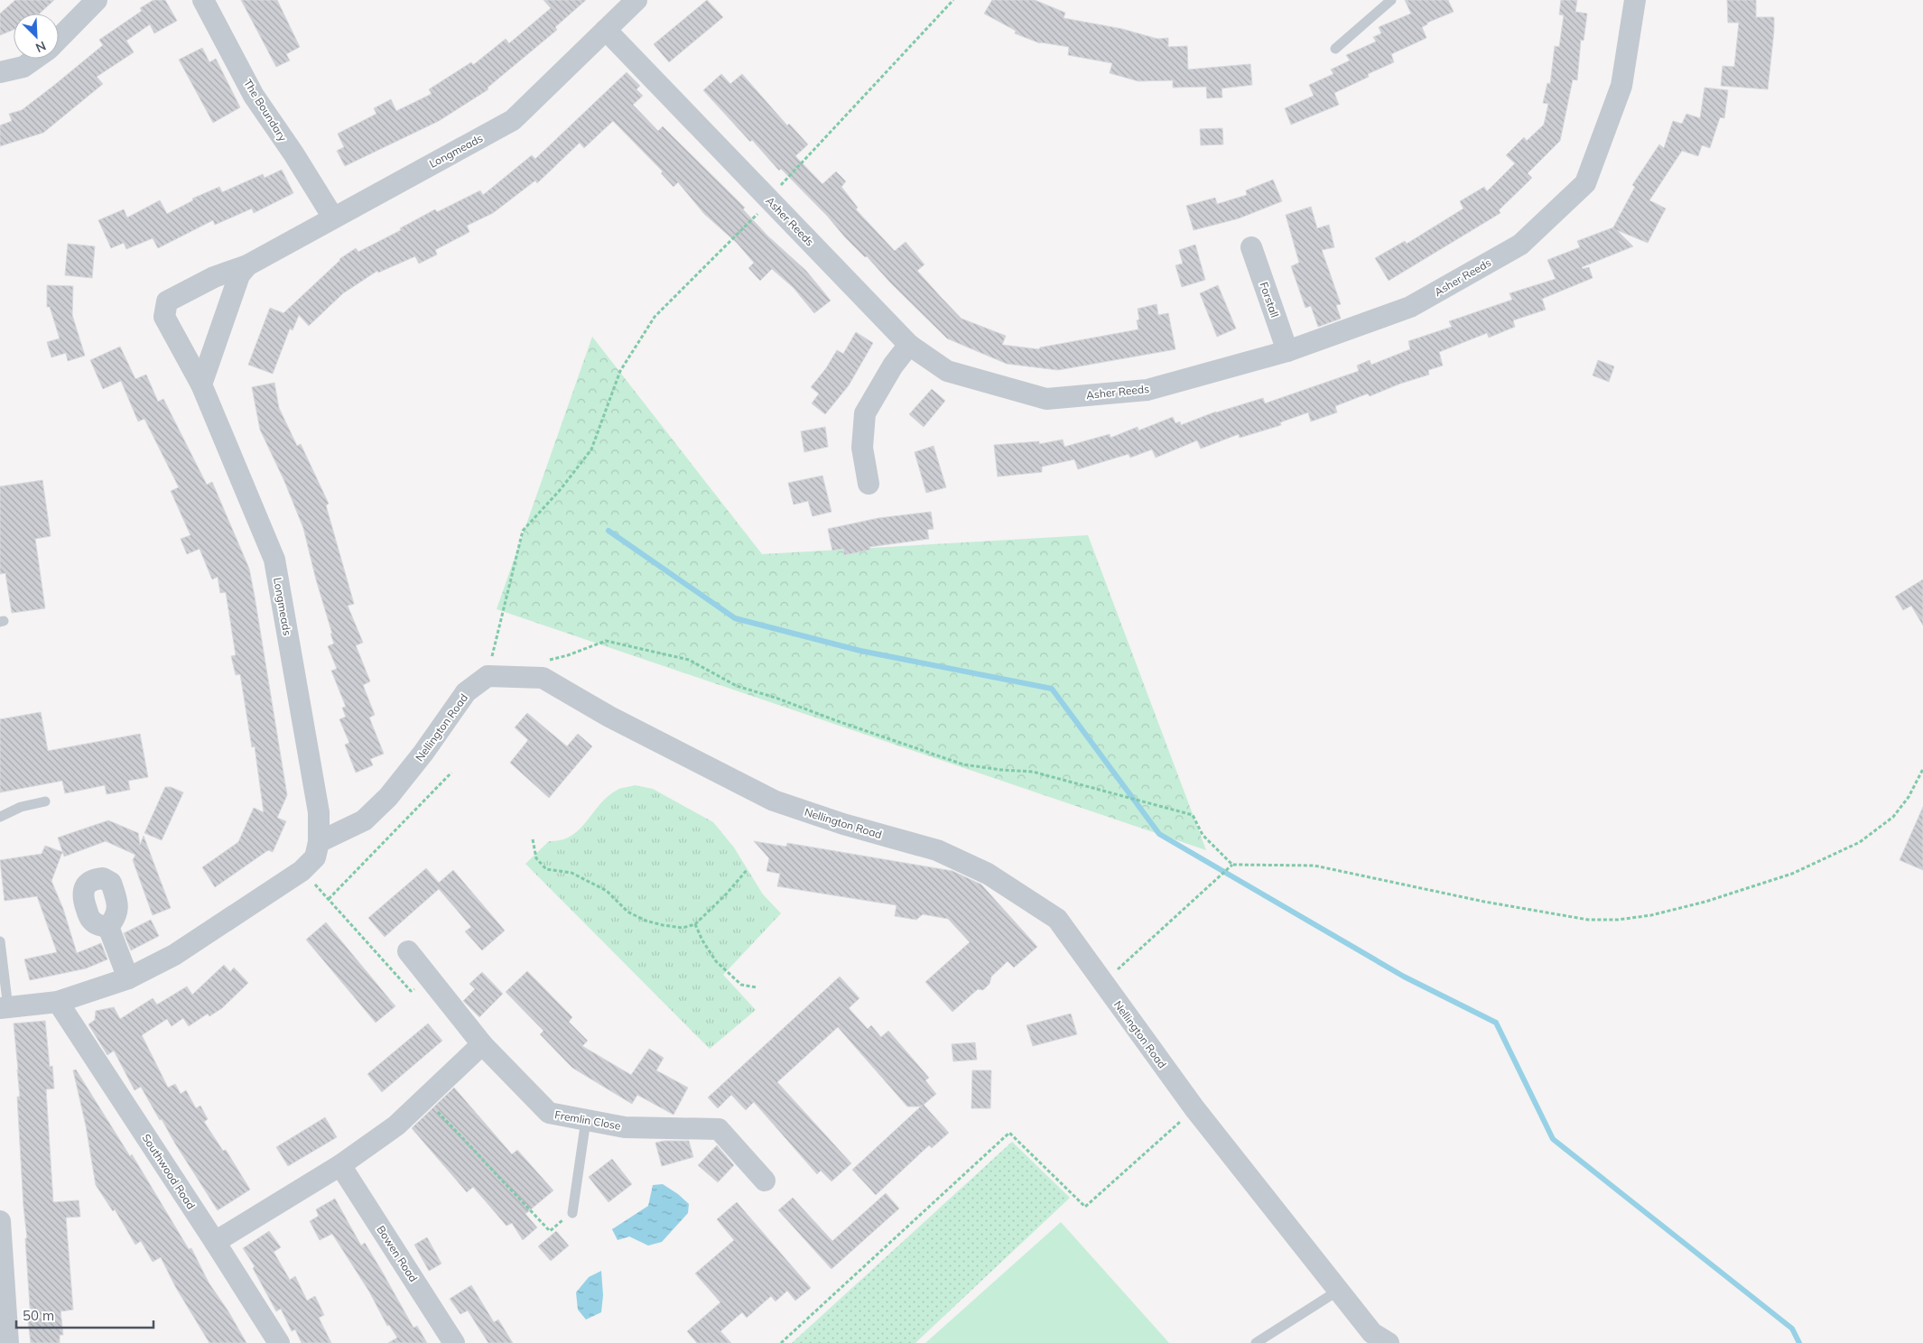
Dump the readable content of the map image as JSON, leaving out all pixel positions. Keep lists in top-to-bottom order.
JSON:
{
  "streets": {
    "street": [
      "The Boundary",
      "Longmeads",
      "Asher Reeds",
      "Forstall",
      "Nellington Road",
      "Fremlin Close",
      "Southwood Road",
      "Bowen Road"
    ]
  },
  "crossings": [
    ["The Boundary", "Longmeads"],
    ["Longmeads", "Asher Reeds"],
    ["Longmeads", "Nellington Road"],
    ["Asher Reeds", "Forstall"]
  ],
  "scale_bar": "50 m",
  "north": "bottom right"
}
